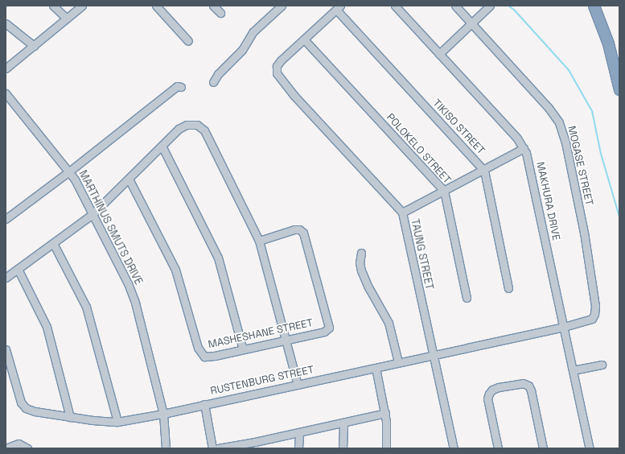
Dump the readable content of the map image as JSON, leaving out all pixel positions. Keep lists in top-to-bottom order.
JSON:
{
  "streets": {
    "street": [
      "TIKISO STREET",
      "POLOKELO STREET",
      "MOGASE STREET",
      "MAKHURA DRIVE",
      "MARTHINUS SMUTS DRIVE",
      "TAUNG STREET",
      "MASHESHANE STREET",
      "RUSTENBURG STREET"
    ]
  },
  "crossings": [
    ["POLOKELO STREET", "TAUNG STREET"],
    ["MOGASE STREET", "MAKHURA DRIVE"],
    ["MOGASE STREET", "RUSTENBURG STREET"],
    ["MAKHURA DRIVE", "RUSTENBURG STREET"],
    ["MARTHINUS SMUTS DRIVE", "RUSTENBURG STREET"],
    ["TAUNG STREET", "RUSTENBURG STREET"]
  ]
}
